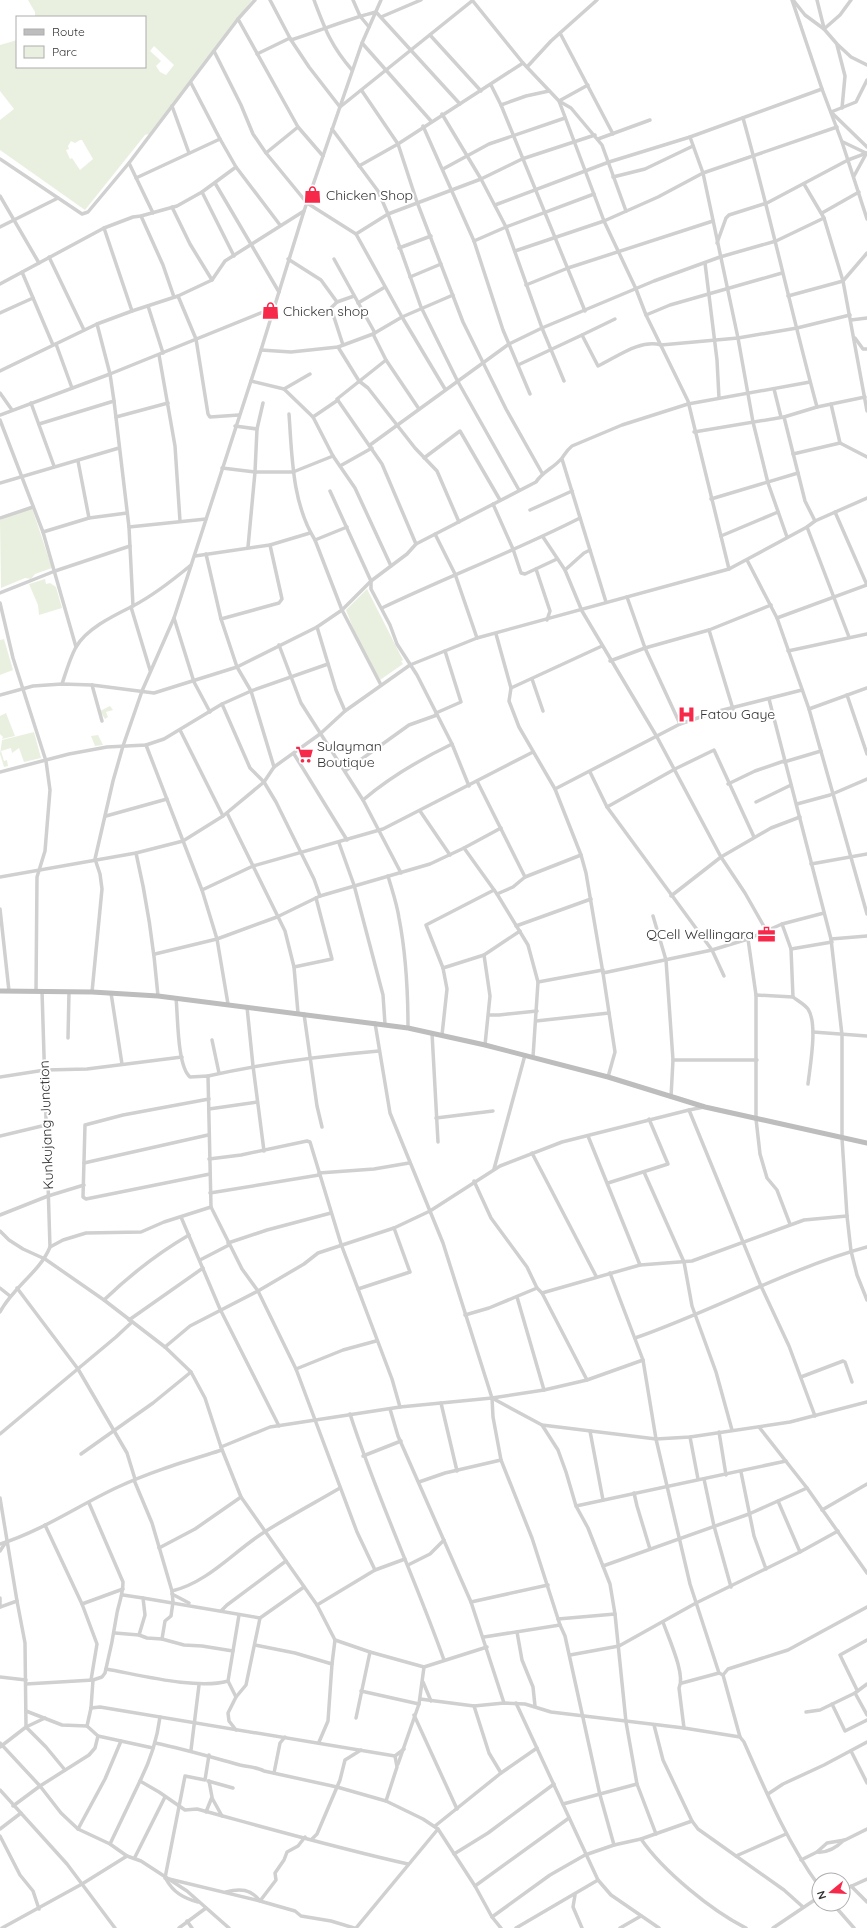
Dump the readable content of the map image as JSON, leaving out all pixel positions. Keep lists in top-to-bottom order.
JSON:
{
  "streets": {
    "street": ["Kunkujang Junction"]
  },
  "places": {
    "shop": ["Chicken Shop", "Chicken shop"],
    "hospital": ["Fatou Gaye"],
    "supermarket": ["Sulayman Boutique"],
    "office": ["QCell Wellingara"]
  },
  "legend": ["Route", "Parc"],
  "north": "left"
}
